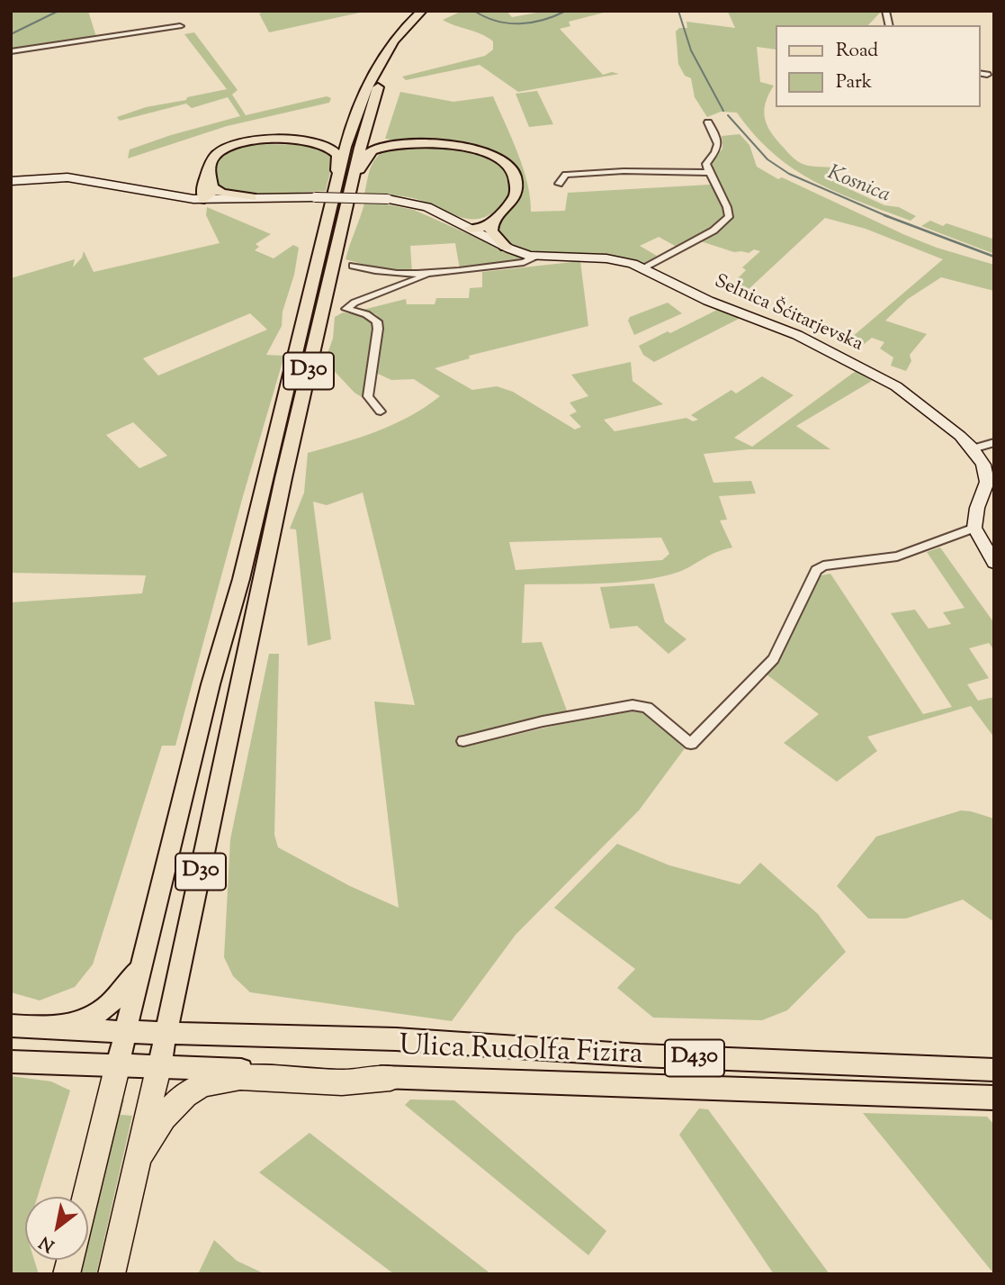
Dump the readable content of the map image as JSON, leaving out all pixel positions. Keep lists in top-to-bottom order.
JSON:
{
  "streets": {
    "highway": ["D30"],
    "main road": ["Ulica Rudolfa Fizira", "D430"],
    "street": ["Selnica Šćitarjevska"]
  },
  "crossings": [
    ["D30", "Ulica Rudolfa Fizira"]
  ],
  "water": ["Kosnica"],
  "legend": ["Road", "Park"],
  "north": "bottom left"
}
